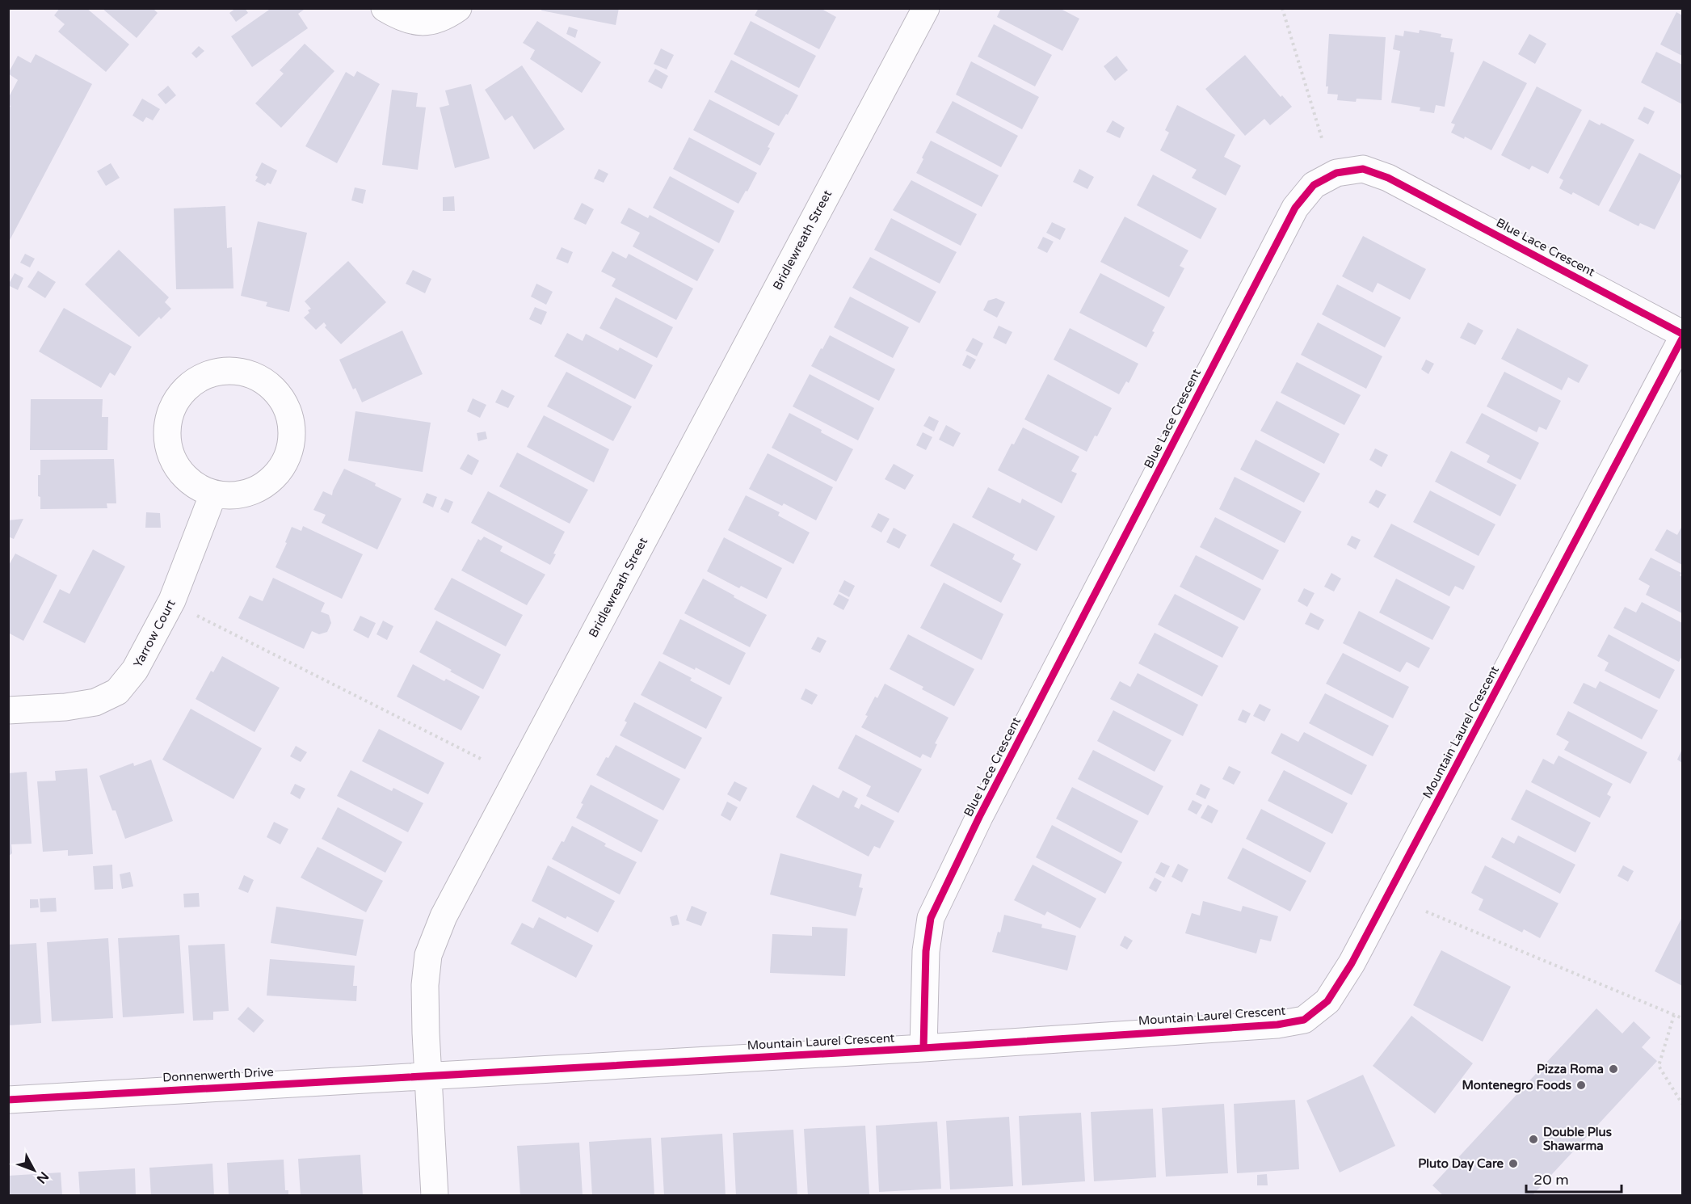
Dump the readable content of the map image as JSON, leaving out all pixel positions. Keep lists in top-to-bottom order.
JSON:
{
  "streets": {
    "street": [
      "Bridlewreath Street",
      "Blue Lace Crescent",
      "Yarrow Court",
      "Mountain Laurel Crescent",
      "Donnenwerth Drive"
    ]
  },
  "crossings": [
    ["Bridlewreath Street", "Mountain Laurel Crescent"],
    ["Bridlewreath Street", "Donnenwerth Drive"],
    ["Blue Lace Crescent", "Mountain Laurel Crescent"],
    ["Mountain Laurel Crescent", "Donnenwerth Drive"]
  ],
  "places": [
    "Pizza Roma",
    "Montenegro Foods",
    "Double Plus Shawarma",
    "Pluto Day Care"
  ],
  "scale_bar": "20 m",
  "north": "bottom right"
}
